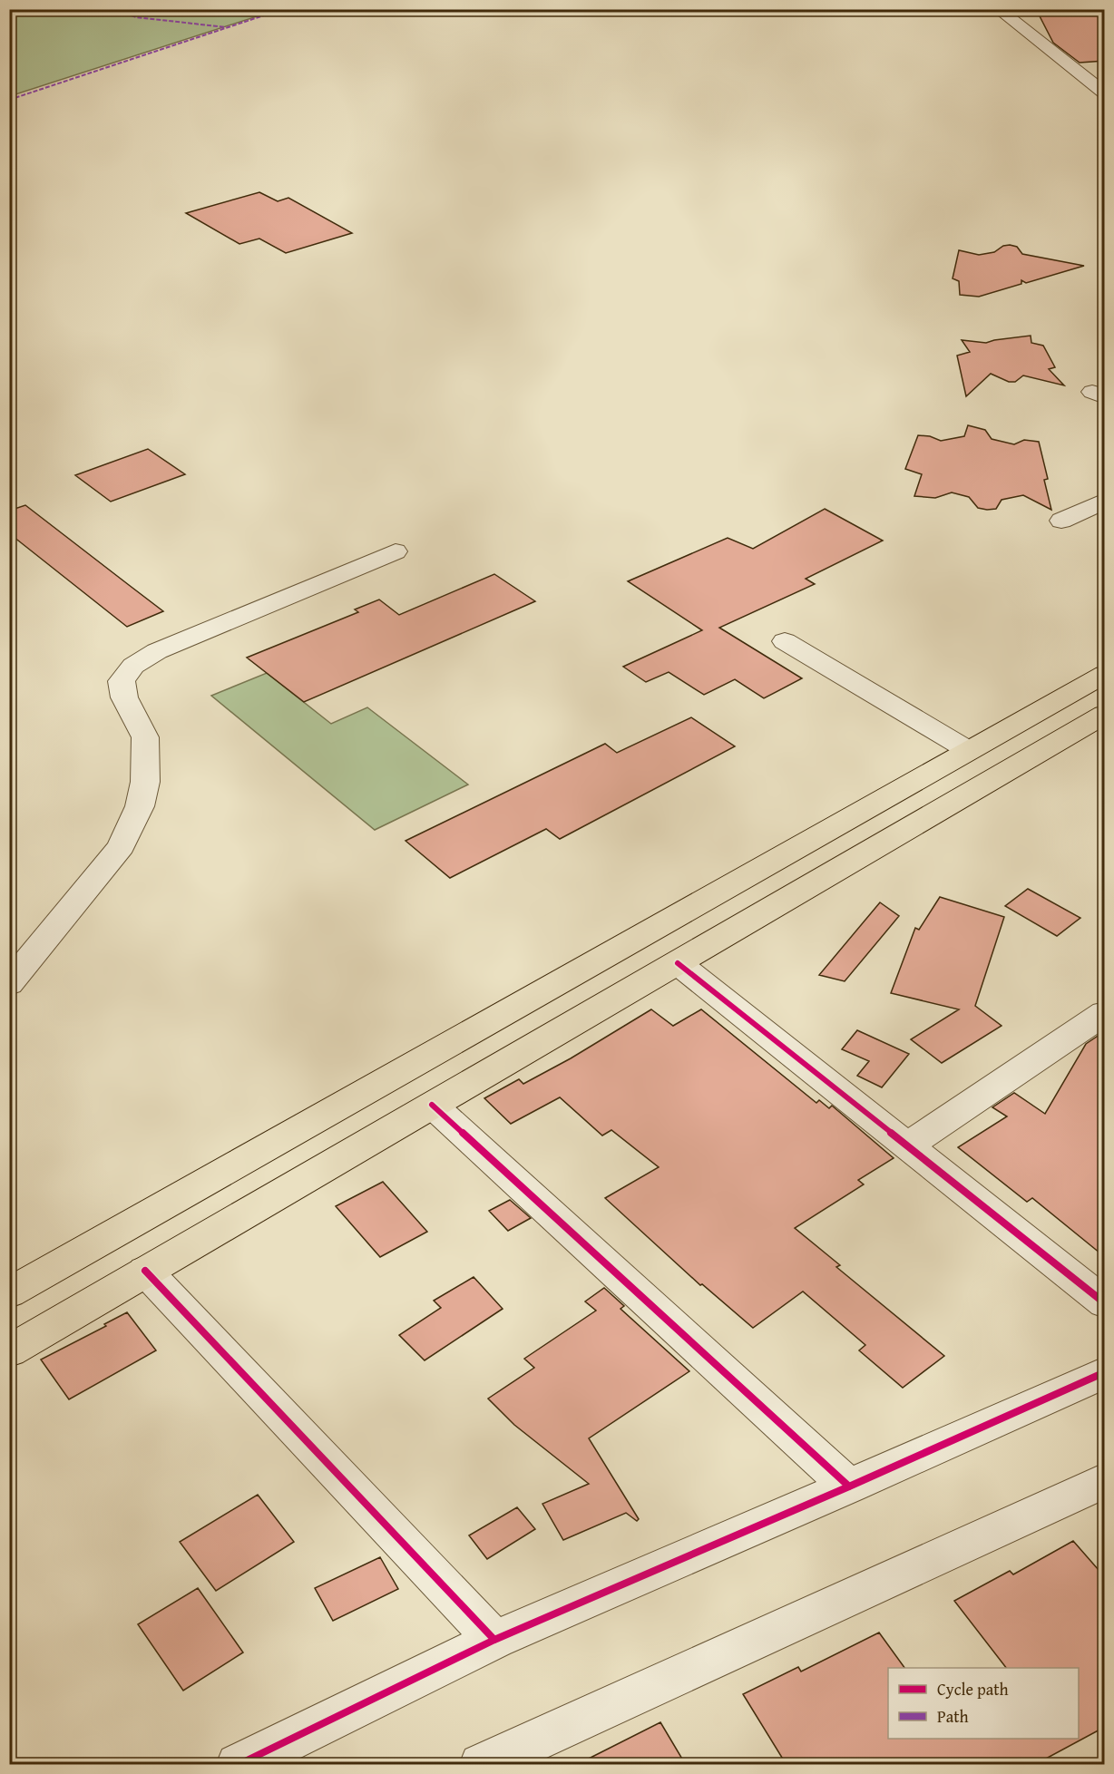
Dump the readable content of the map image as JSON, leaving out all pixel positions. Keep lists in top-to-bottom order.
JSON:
{
  "legend": ["Cycle path", "Path"]
}
